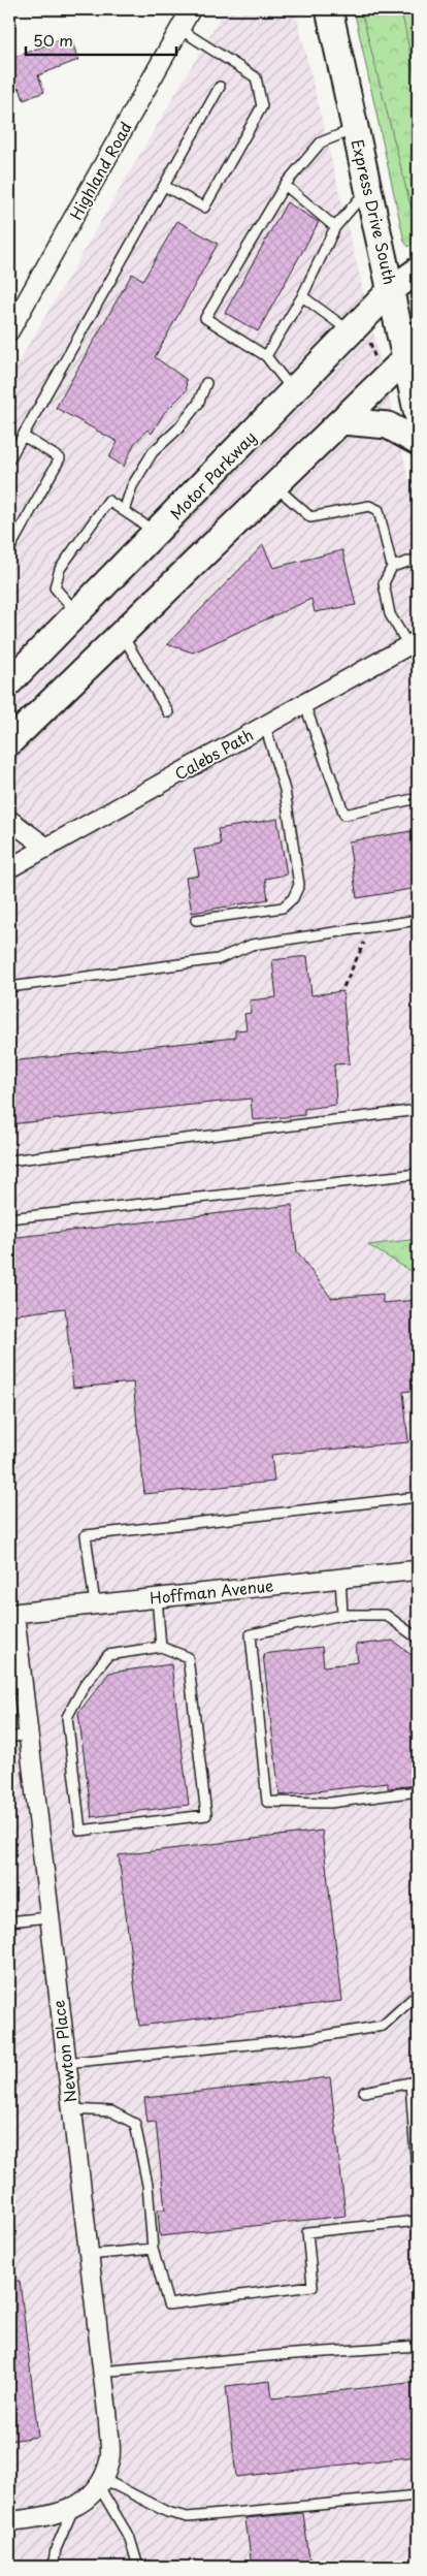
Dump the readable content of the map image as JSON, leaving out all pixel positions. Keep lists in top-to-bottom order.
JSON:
{
  "streets": {
    "main road": ["Express Drive South", "Motor Parkway"],
    "street": [
      "Highland Road",
      "Calebs Path",
      "Hoffman Avenue",
      "Newton Place"
    ]
  },
  "crossings": [
    ["Express Drive South", "Motor Parkway"],
    ["Hoffman Avenue", "Newton Place"]
  ],
  "scale_bar": "50 m"
}
